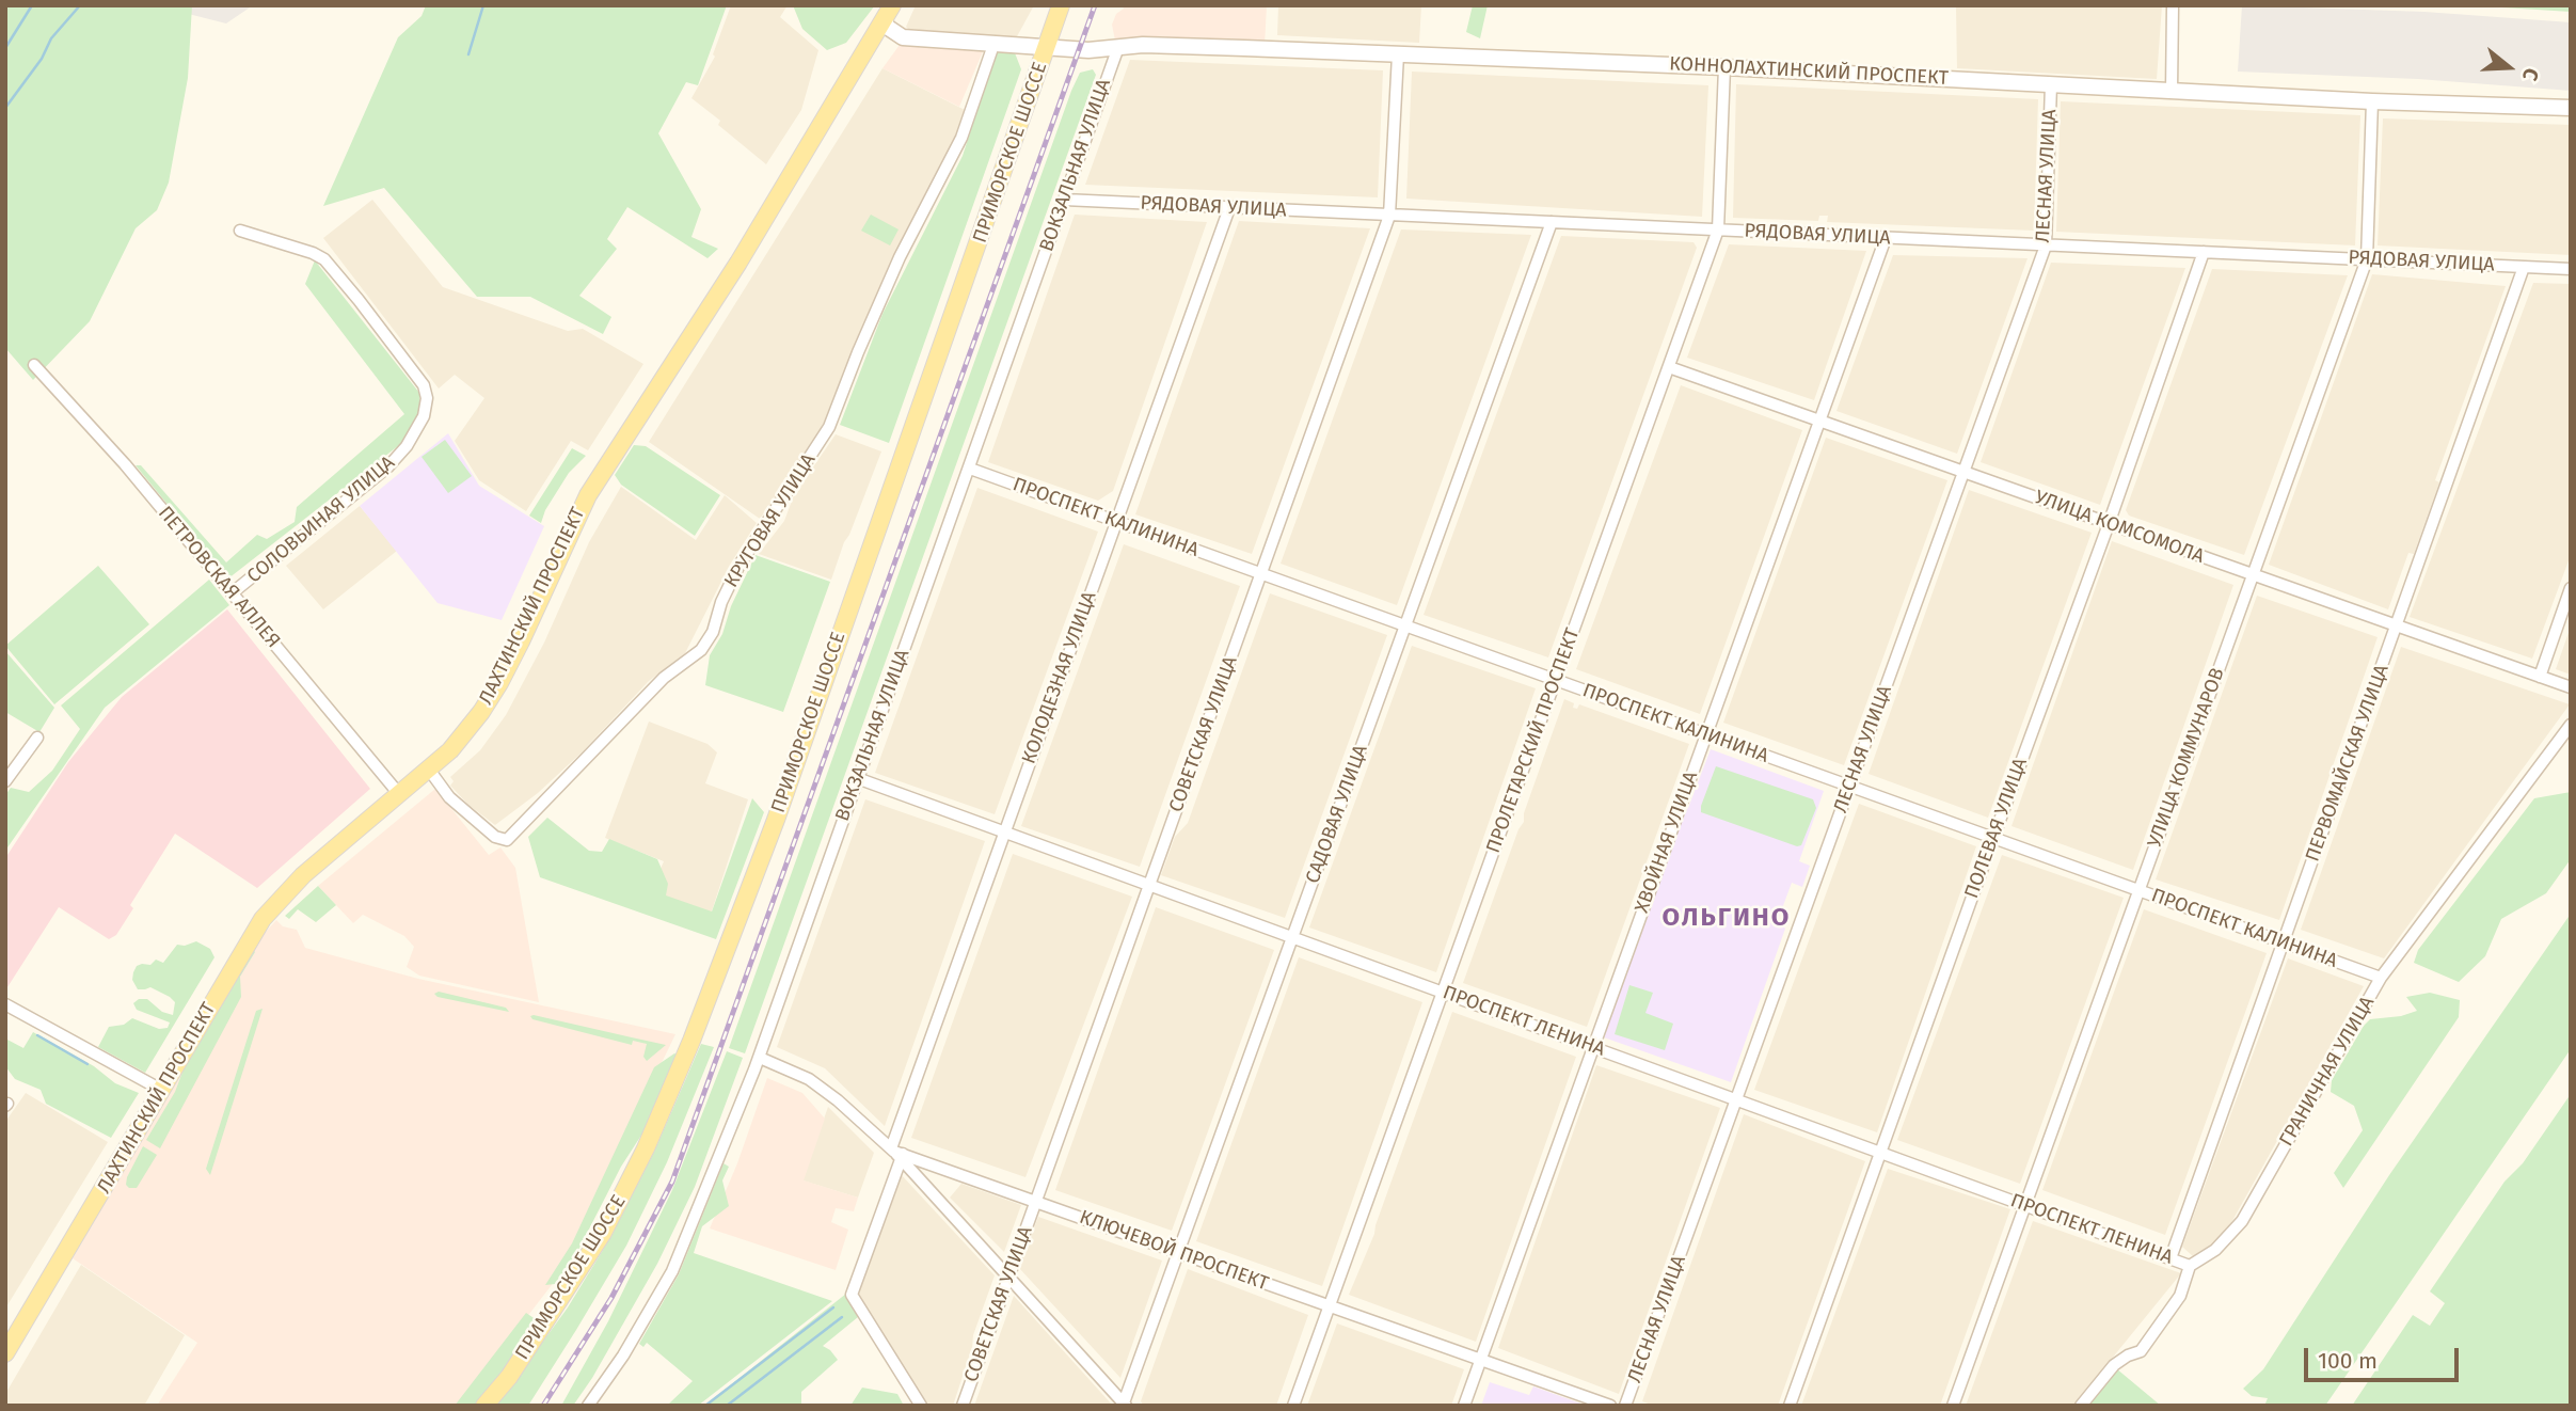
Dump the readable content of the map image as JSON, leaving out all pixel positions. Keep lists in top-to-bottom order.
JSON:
{
  "streets": {
    "main road": ["КОННОЛАХТИНСКИЙ ПРОСПЕКТ", "ПРИМОРСКОЕ ШОССЕ", "ЛАХТИНСКИЙ ПРОСПЕКТ"],
    "street": [
      "ВОКЗАЛЬНАЯ УЛИЦА",
      "ЛЕСНАЯ УЛИЦА",
      "РЯДОВАЯ УЛИЦА",
      "ПРОСПЕКТ КАЛИНИНА",
      "СОЛОВЬИНАЯ УЛИЦА",
      "КРУГОВАЯ УЛИЦА",
      "УЛИЦА КОМСОМОЛА",
      "ПЕТРОВСКАЯ АЛЛЕЯ",
      "КОЛОДЕЗНАЯ УЛИЦА",
      "СОВЕТСКАЯ УЛИЦА",
      "ПРОЛЕТАРСКИЙ ПРОСПЕКТ",
      "УЛИЦА КОММУНАРОВ",
      "ПЕРВОМАЙСКАЯ УЛИЦА",
      "САДОВАЯ УЛИЦА",
      "ПОЛЕВАЯ УЛИЦА",
      "ХВОЙНАЯ УЛИЦА",
      "ПРОСПЕКТ ЛЕНИНА",
      "ГРАНИЧНАЯ УЛИЦА",
      "КЛЮЧЕВОЙ ПРОСПЕКТ"
    ]
  },
  "crossings": [
    ["КОННОЛАХТИНСКИЙ ПРОСПЕКТ", "ПРИМОРСКОЕ ШОССЕ"],
    ["КОННОЛАХТИНСКИЙ ПРОСПЕКТ", "ВОКЗАЛЬНАЯ УЛИЦА"],
    ["КОННОЛАХТИНСКИЙ ПРОСПЕКТ", "ЛЕСНАЯ УЛИЦА"],
    ["КОННОЛАХТИНСКИЙ ПРОСПЕКТ", "КРУГОВАЯ УЛИЦА"],
    ["КОННОЛАХТИНСКИЙ ПРОСПЕКТ", "ЛАХТИНСКИЙ ПРОСПЕКТ"],
    ["КОННОЛАХТИНСКИЙ ПРОСПЕКТ", "СОВЕТСКАЯ УЛИЦА"],
    ["КОННОЛАХТИНСКИЙ ПРОСПЕКТ", "ПРОЛЕТАРСКИЙ ПРОСПЕКТ"],
    ["КОННОЛАХТИНСКИЙ ПРОСПЕКТ", "УЛИЦА КОММУНАРОВ"],
    ["ВОКЗАЛЬНАЯ УЛИЦА", "РЯДОВАЯ УЛИЦА"],
    ["ВОКЗАЛЬНАЯ УЛИЦА", "ПРОСПЕКТ КАЛИНИНА"],
    ["ВОКЗАЛЬНАЯ УЛИЦА", "ПРОСПЕКТ ЛЕНИНА"],
    ["ВОКЗАЛЬНАЯ УЛИЦА", "КЛЮЧЕВОЙ ПРОСПЕКТ"],
    ["ЛЕСНАЯ УЛИЦА", "РЯДОВАЯ УЛИЦА"],
    ["ЛЕСНАЯ УЛИЦА", "ПРОСПЕКТ КАЛИНИНА"],
    ["ЛЕСНАЯ УЛИЦА", "УЛИЦА КОМСОМОЛА"],
    ["ЛЕСНАЯ УЛИЦА", "ПРОСПЕКТ ЛЕНИНА"],
    ["РЯДОВАЯ УЛИЦА", "КОЛОДЕЗНАЯ УЛИЦА"],
    ["РЯДОВАЯ УЛИЦА", "СОВЕТСКАЯ УЛИЦА"],
    ["РЯДОВАЯ УЛИЦА", "ПРОЛЕТАРСКИЙ ПРОСПЕКТ"],
    ["РЯДОВАЯ УЛИЦА", "УЛИЦА КОММУНАРОВ"],
    ["РЯДОВАЯ УЛИЦА", "ПЕРВОМАЙСКАЯ УЛИЦА"],
    ["РЯДОВАЯ УЛИЦА", "САДОВАЯ УЛИЦА"],
    ["РЯДОВАЯ УЛИЦА", "ПОЛЕВАЯ УЛИЦА"],
    ["РЯДОВАЯ УЛИЦА", "ХВОЙНАЯ УЛИЦА"],
    ["ПРОСПЕКТ КАЛИНИНА", "КОЛОДЕЗНАЯ УЛИЦА"],
    ["ПРОСПЕКТ КАЛИНИНА", "СОВЕТСКАЯ УЛИЦА"],
    ["ПРОСПЕКТ КАЛИНИНА", "ПРОЛЕТАРСКИЙ ПРОСПЕКТ"],
    ["ПРОСПЕКТ КАЛИНИНА", "УЛИЦА КОММУНАРОВ"],
    ["ПРОСПЕКТ КАЛИНИНА", "ПЕРВОМАЙСКАЯ УЛИЦА"],
    ["ПРОСПЕКТ КАЛИНИНА", "САДОВАЯ УЛИЦА"],
    ["ПРОСПЕКТ КАЛИНИНА", "ПОЛЕВАЯ УЛИЦА"],
    ["ПРОСПЕКТ КАЛИНИНА", "ХВОЙНАЯ УЛИЦА"],
    ["ПРОСПЕКТ КАЛИНИНА", "ГРАНИЧНАЯ УЛИЦА"],
    ["СОЛОВЬИНАЯ УЛИЦА", "ПЕТРОВСКАЯ АЛЛЕЯ"],
    ["КРУГОВАЯ УЛИЦА", "ЛАХТИНСКИЙ ПРОСПЕКТ"],
    ["УЛИЦА КОМСОМОЛА", "ПРОЛЕТАРСКИЙ ПРОСПЕКТ"],
    ["УЛИЦА КОМСОМОЛА", "УЛИЦА КОММУНАРОВ"],
    ["УЛИЦА КОМСОМОЛА", "ПЕРВОМАЙСКАЯ УЛИЦА"],
    ["УЛИЦА КОМСОМОЛА", "ПОЛЕВАЯ УЛИЦА"],
    ["УЛИЦА КОМСОМОЛА", "ХВОЙНАЯ УЛИЦА"],
    ["ПЕТРОВСКАЯ АЛЛЕЯ", "ЛАХТИНСКИЙ ПРОСПЕКТ"],
    ["КОЛОДЕЗНАЯ УЛИЦА", "ПРОСПЕКТ ЛЕНИНА"],
    ["КОЛОДЕЗНАЯ УЛИЦА", "КЛЮЧЕВОЙ ПРОСПЕКТ"],
    ["СОВЕТСКАЯ УЛИЦА", "ПРОСПЕКТ ЛЕНИНА"],
    ["СОВЕТСКАЯ УЛИЦА", "КЛЮЧЕВОЙ ПРОСПЕКТ"],
    ["ПРОЛЕТАРСКИЙ ПРОСПЕКТ", "ПРОСПЕКТ ЛЕНИНА"],
    ["ПРОЛЕТАРСКИЙ ПРОСПЕКТ", "КЛЮЧЕВОЙ ПРОСПЕКТ"],
    ["УЛИЦА КОММУНАРОВ", "ПРОСПЕКТ ЛЕНИНА"],
    ["ПЕРВОМАЙСКАЯ УЛИЦА", "ПРОСПЕКТ ЛЕНИНА"],
    ["САДОВАЯ УЛИЦА", "ПРОСПЕКТ ЛЕНИНА"],
    ["САДОВАЯ УЛИЦА", "КЛЮЧЕВОЙ ПРОСПЕКТ"],
    ["ПОЛЕВАЯ УЛИЦА", "ПРОСПЕКТ ЛЕНИНА"],
    ["ХВОЙНАЯ УЛИЦА", "ПРОСПЕКТ ЛЕНИНА"],
    ["ХВОЙНАЯ УЛИЦА", "КЛЮЧЕВОЙ ПРОСПЕКТ"],
    ["ПРОСПЕКТ ЛЕНИНА", "ГРАНИЧНАЯ УЛИЦА"]
  ],
  "districts": ["ОЛЬГИНО"],
  "scale_bar": "100 m",
  "north": "right"
}
